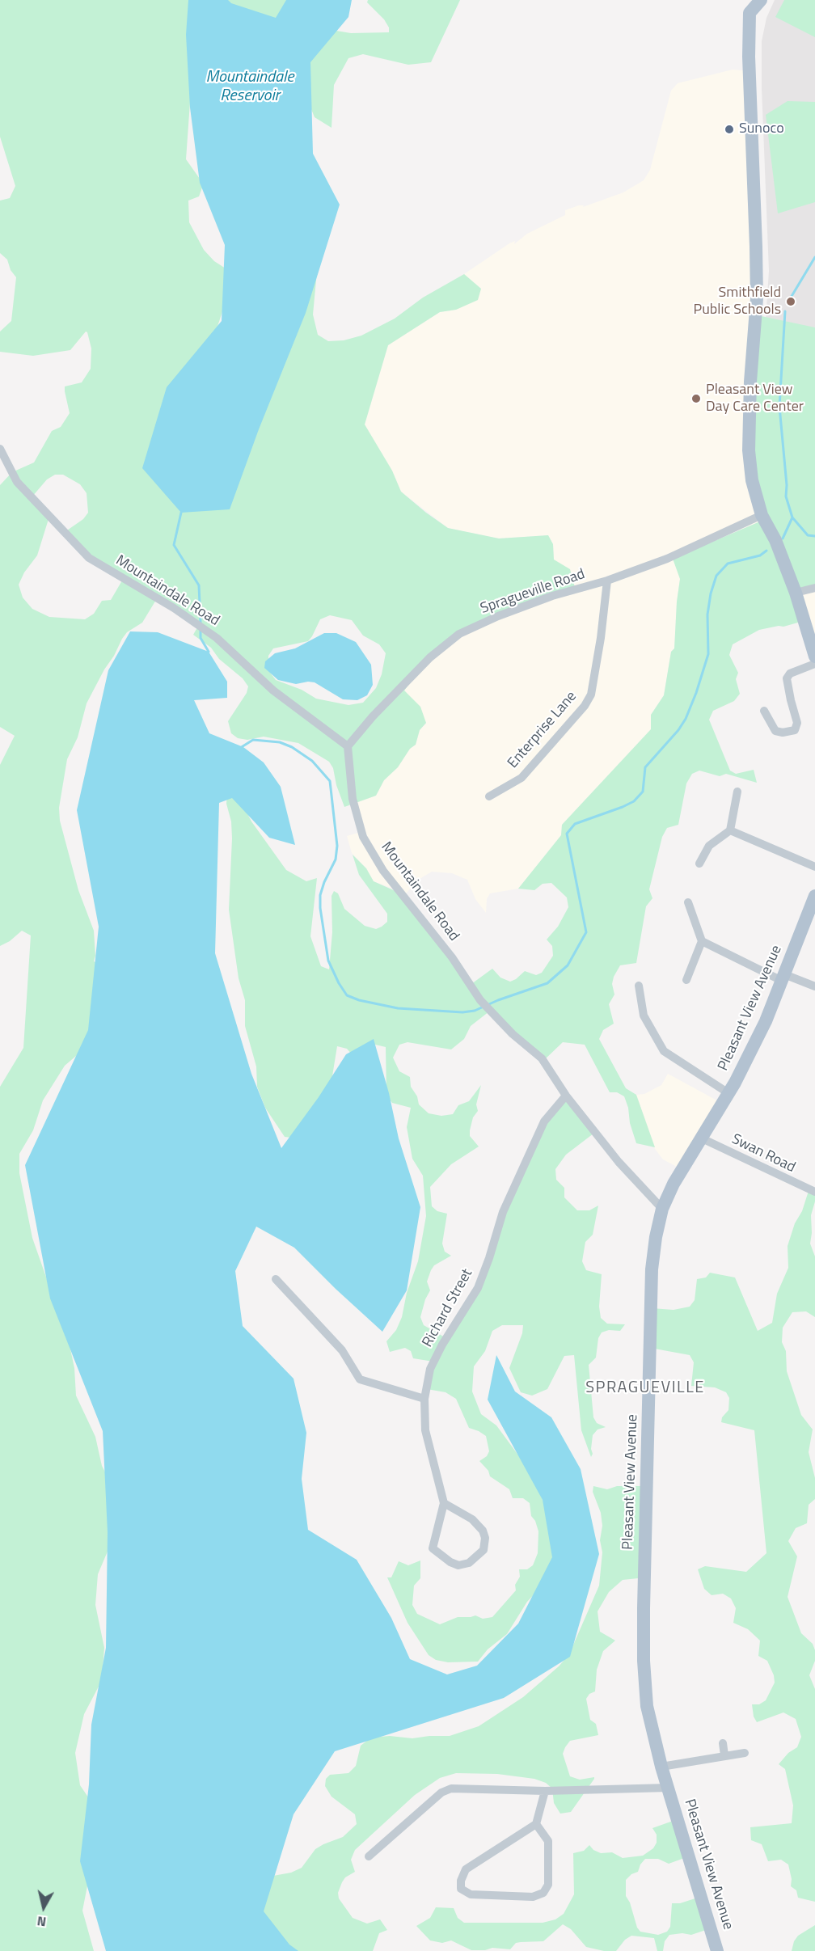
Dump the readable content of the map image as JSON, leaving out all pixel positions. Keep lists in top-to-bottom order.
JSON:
{
  "streets": {
    "main road": ["Pleasant View Avenue"],
    "street": [
      "Mountaindale Road",
      "Spragueville Road",
      "Enterprise Lane",
      "Swan Road",
      "Richard Street"
    ]
  },
  "crossings": [
    ["Mountaindale Road", "Spragueville Road"],
    ["Mountaindale Road", "Pleasant View Avenue"],
    ["Mountaindale Road", "Richard Street"],
    ["Spragueville Road", "Enterprise Lane"],
    ["Pleasant View Avenue", "Swan Road"]
  ],
  "districts": ["SPRAGUEVILLE"],
  "water": ["Mountaindale Reservoir"],
  "places": ["Sunoco", "Smithfield Public Schools", "Pleasant View Day Care Center"],
  "north": "bottom"
}
